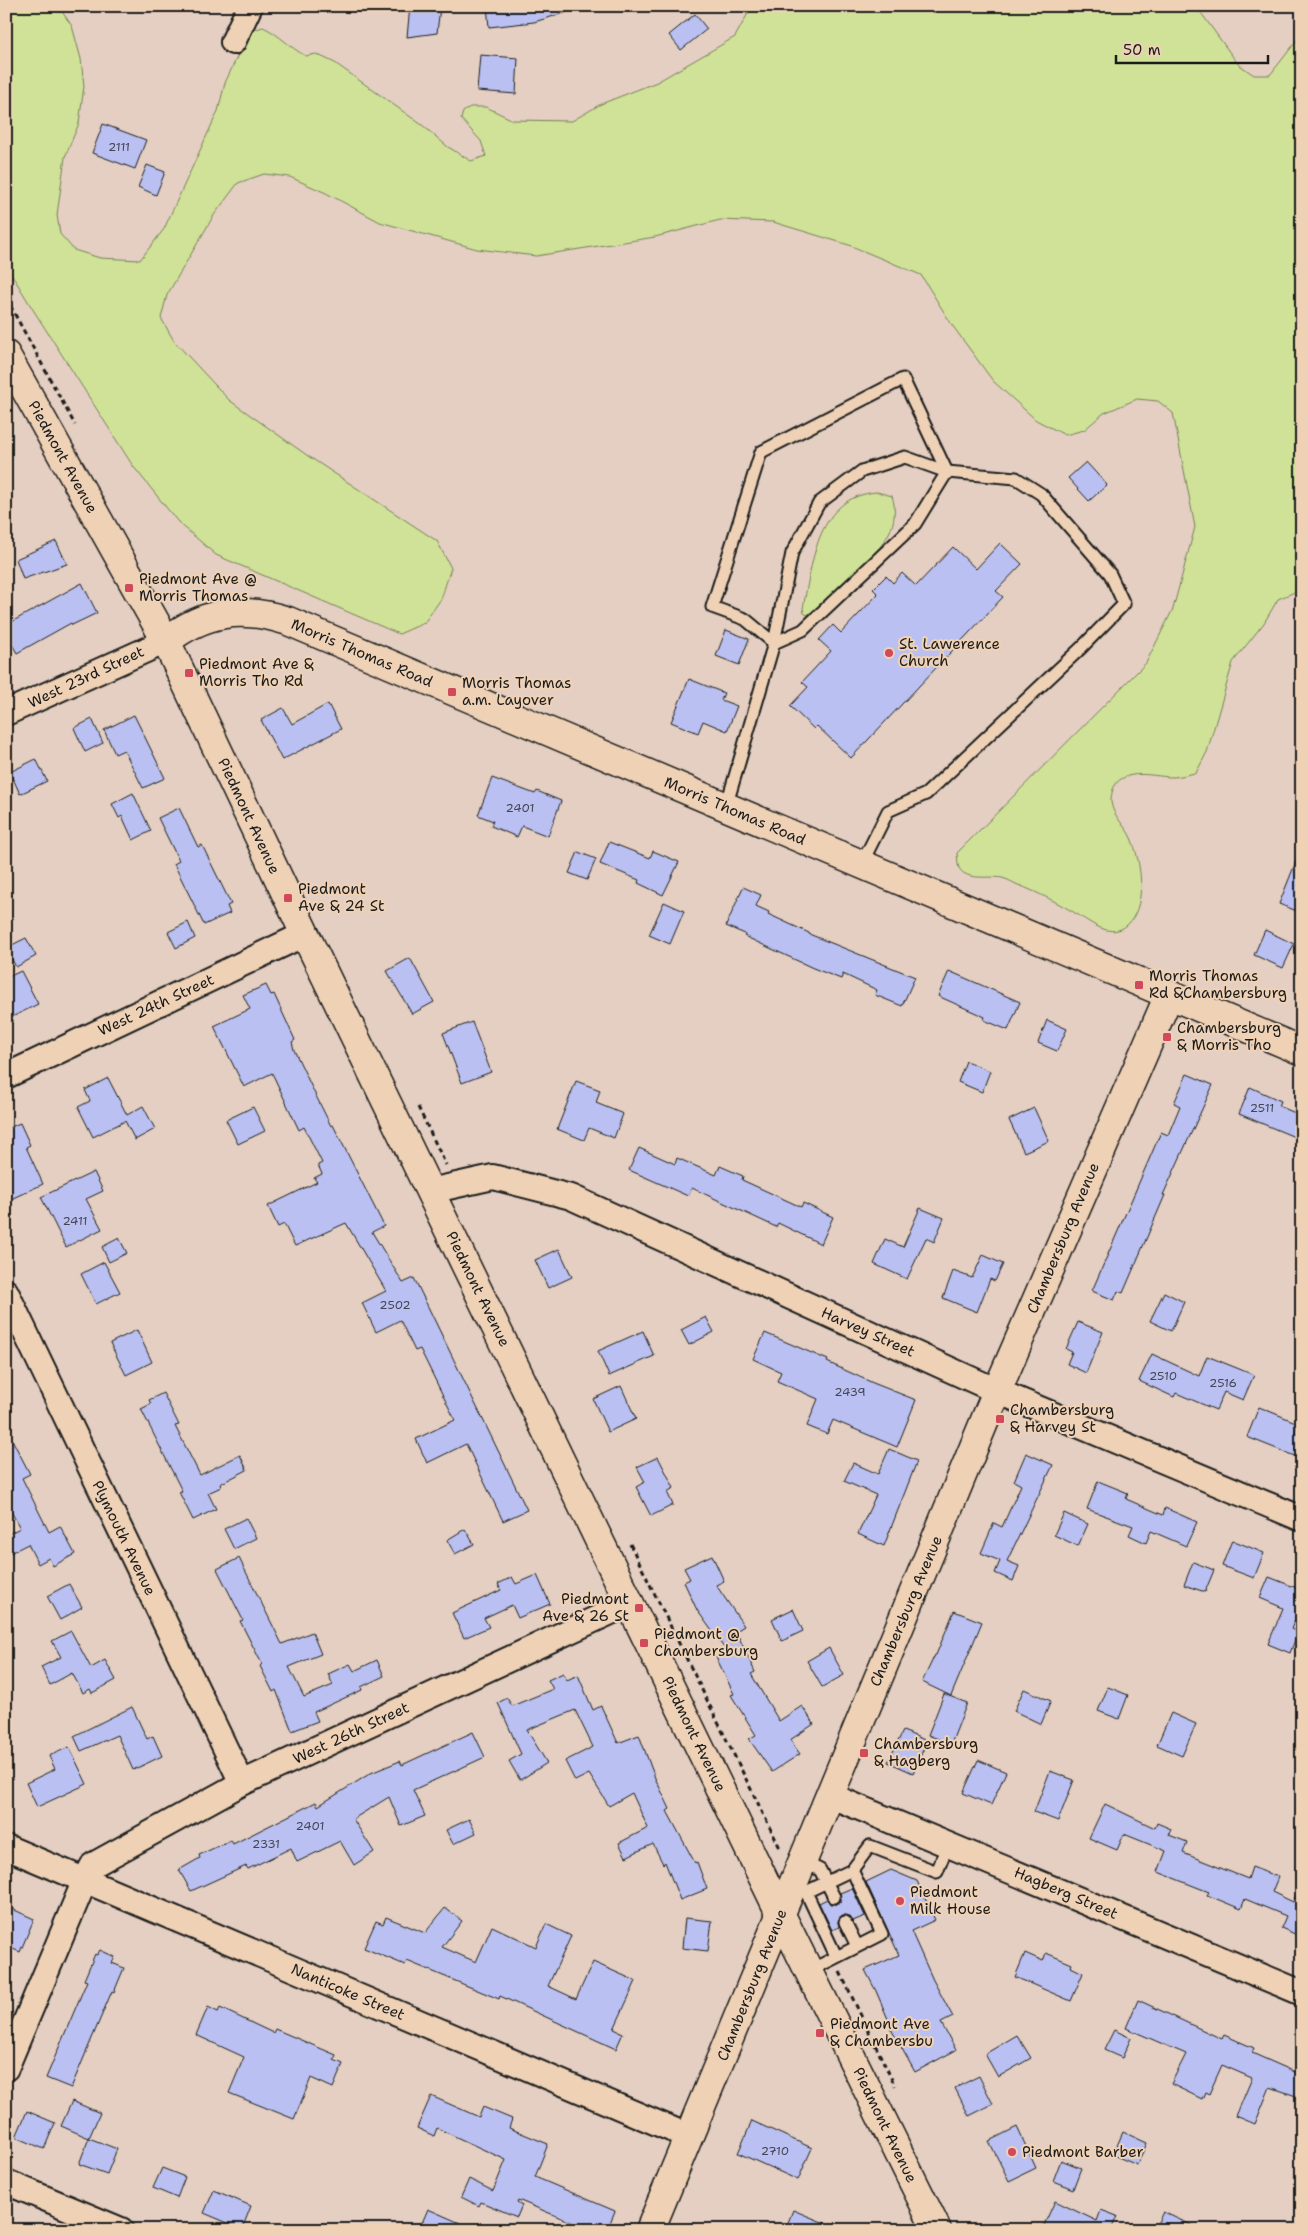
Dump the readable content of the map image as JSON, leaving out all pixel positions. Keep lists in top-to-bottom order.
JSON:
{
  "streets": {
    "main road": ["Piedmont Avenue", "Morris Thomas Road", "Chambersburg Avenue"],
    "street": [
      "West 23rd Street",
      "West 24th Street",
      "Harvey Street",
      "Plymouth Avenue",
      "West 26th Street",
      "Hagberg Street",
      "Nanticoke Street"
    ]
  },
  "crossings": [
    ["Piedmont Avenue", "Morris Thomas Road"],
    ["Piedmont Avenue", "West 23rd Street"],
    ["Piedmont Avenue", "West 24th Street"],
    ["Piedmont Avenue", "Chambersburg Avenue"],
    ["Piedmont Avenue", "Harvey Street"],
    ["Piedmont Avenue", "West 26th Street"],
    ["Morris Thomas Road", "West 23rd Street"],
    ["Morris Thomas Road", "Chambersburg Avenue"],
    ["Chambersburg Avenue", "Harvey Street"],
    ["Chambersburg Avenue", "Hagberg Street"],
    ["Chambersburg Avenue", "Nanticoke Street"],
    ["Plymouth Avenue", "West 26th Street"],
    ["West 26th Street", "Nanticoke Street"]
  ],
  "places": {
    "transit": [
      "Piedmont Ave @ Morris Thomas",
      "Piedmont Ave & Morris Tho Rd",
      "Morris Thomas a.m. Layover",
      "Piedmont Ave & 24 St",
      "Morris Thomas Rd &Chambersburg",
      "Chambersburg & Morris Tho",
      "Chambersburg & Harvey St",
      "Piedmont Ave & 26 St",
      "Piedmont @ Chambersburg",
      "Chambersburg & Hagberg",
      "Piedmont Ave & Chambersbu"
    ],
    "other": ["St. Lawerence Church", "Piedmont Milk House", "Piedmont Barber"]
  },
  "house_numbers": [
    "2111",
    "2401",
    "2511",
    "2411",
    "2502",
    "2510",
    "2516",
    "2439",
    "2401",
    "2331",
    "2710"
  ],
  "scale_bar": "50 m"
}
